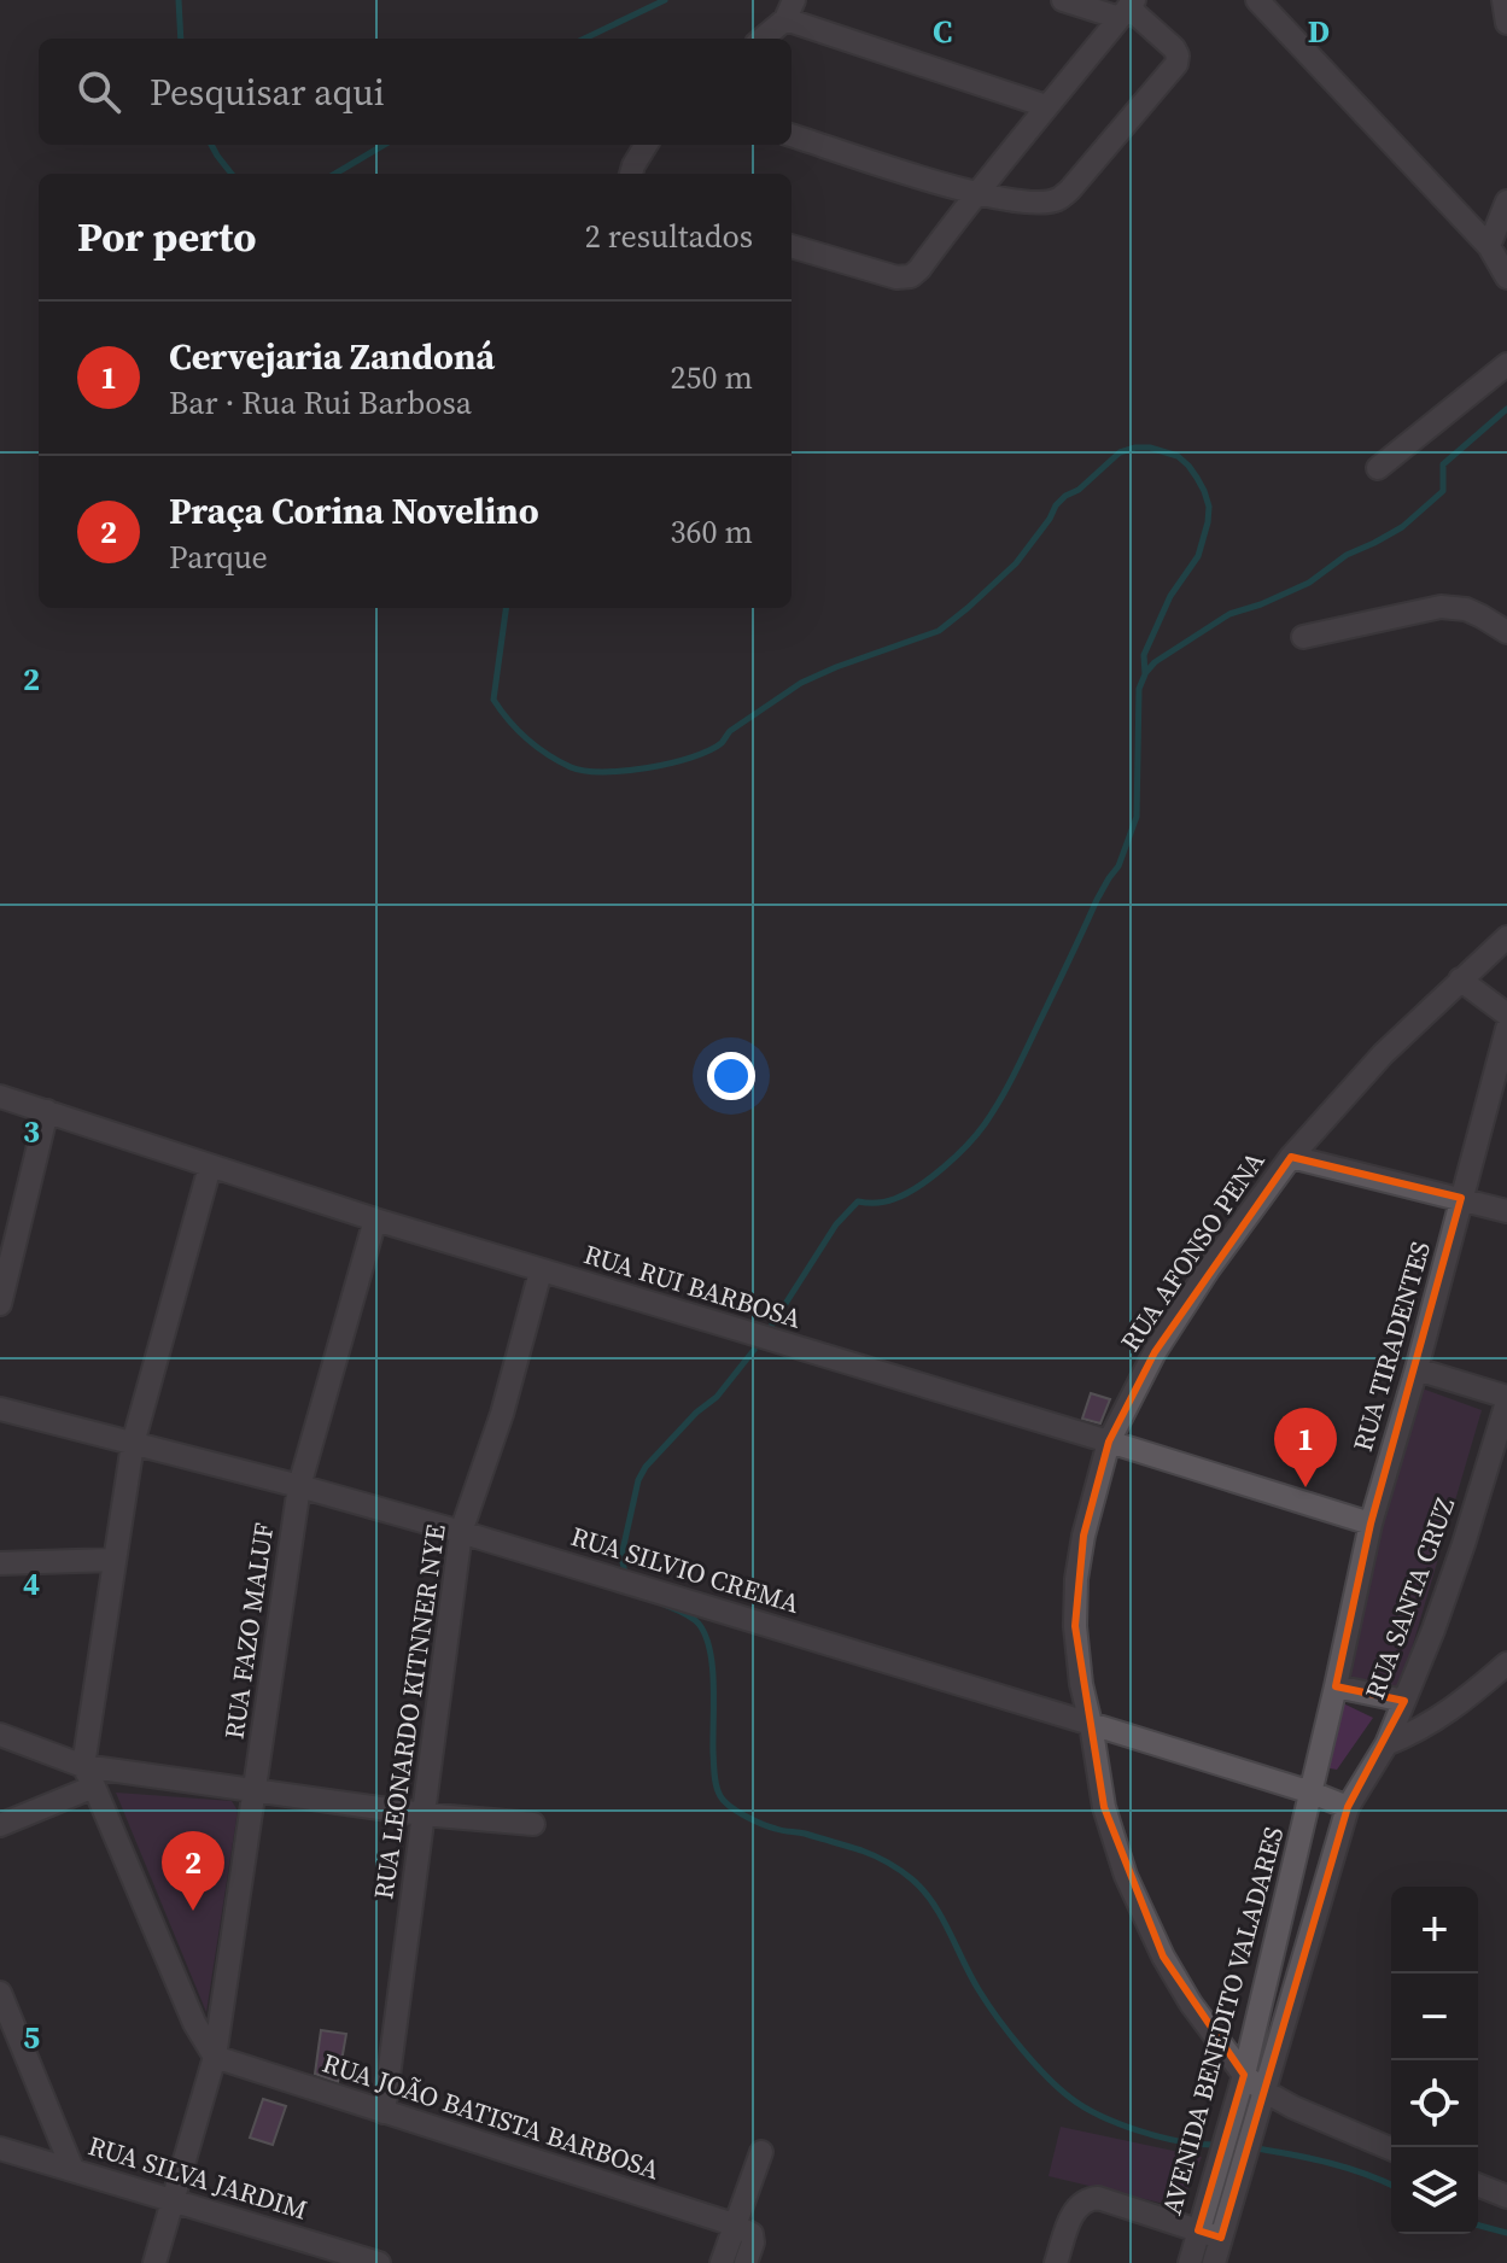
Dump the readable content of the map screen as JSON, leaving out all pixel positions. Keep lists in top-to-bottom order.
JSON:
{
  "streets": {
    "street": [
      "RUA AFONSO PENA",
      "RUA RUI BARBOSA",
      "RUA TIRADENTES",
      "RUA SILVIO CREMA",
      "RUA SANTA CRUZ",
      "RUA FAZO MALUF",
      "RUA LEONARDO KITNNER NYE",
      "AVENIDA BENEDITO VALADARES",
      "RUA JOÃO BATISTA BARBOSA",
      "RUA SILVA JARDIM"
    ]
  },
  "crossings": [
    ["RUA AFONSO PENA", "RUA RUI BARBOSA"],
    ["RUA AFONSO PENA", "RUA SILVIO CREMA"],
    ["RUA AFONSO PENA", "AVENIDA BENEDITO VALADARES"],
    ["RUA RUI BARBOSA", "RUA TIRADENTES"],
    ["RUA RUI BARBOSA", "RUA FAZO MALUF"],
    ["RUA RUI BARBOSA", "RUA LEONARDO KITNNER NYE"],
    ["RUA TIRADENTES", "RUA SILVIO CREMA"],
    ["RUA TIRADENTES", "AVENIDA BENEDITO VALADARES"],
    ["RUA SILVIO CREMA", "RUA SANTA CRUZ"],
    ["RUA SILVIO CREMA", "RUA FAZO MALUF"],
    ["RUA SILVIO CREMA", "RUA LEONARDO KITNNER NYE"],
    ["RUA SILVIO CREMA", "AVENIDA BENEDITO VALADARES"],
    ["RUA SANTA CRUZ", "AVENIDA BENEDITO VALADARES"],
    ["RUA FAZO MALUF", "RUA JOÃO BATISTA BARBOSA"],
    ["RUA FAZO MALUF", "RUA SILVA JARDIM"],
    ["RUA LEONARDO KITNNER NYE", "RUA JOÃO BATISTA BARBOSA"]
  ],
  "page": {
    "search": "Pesquisar aqui",
    "heading": ["Por perto", "2 resultados"],
    "list": [
      {
        "mark": "1",
        "name": "Cervejaria Zandoná",
        "note": "Bar · Rua Rui Barbosa",
        "value": "250 m"
      },
      {
        "mark": "2",
        "name": "Praça Corina Novelino",
        "note": "Parque",
        "value": "360 m"
      }
    ],
    "pins": ["1", "2"],
    "map_buttons": ["+", "−"]
  },
  "grid": {
    "columns": ["C", "D"],
    "rows": [
      "2",
      "3",
      "4",
      "5"
    ]
  }
}
